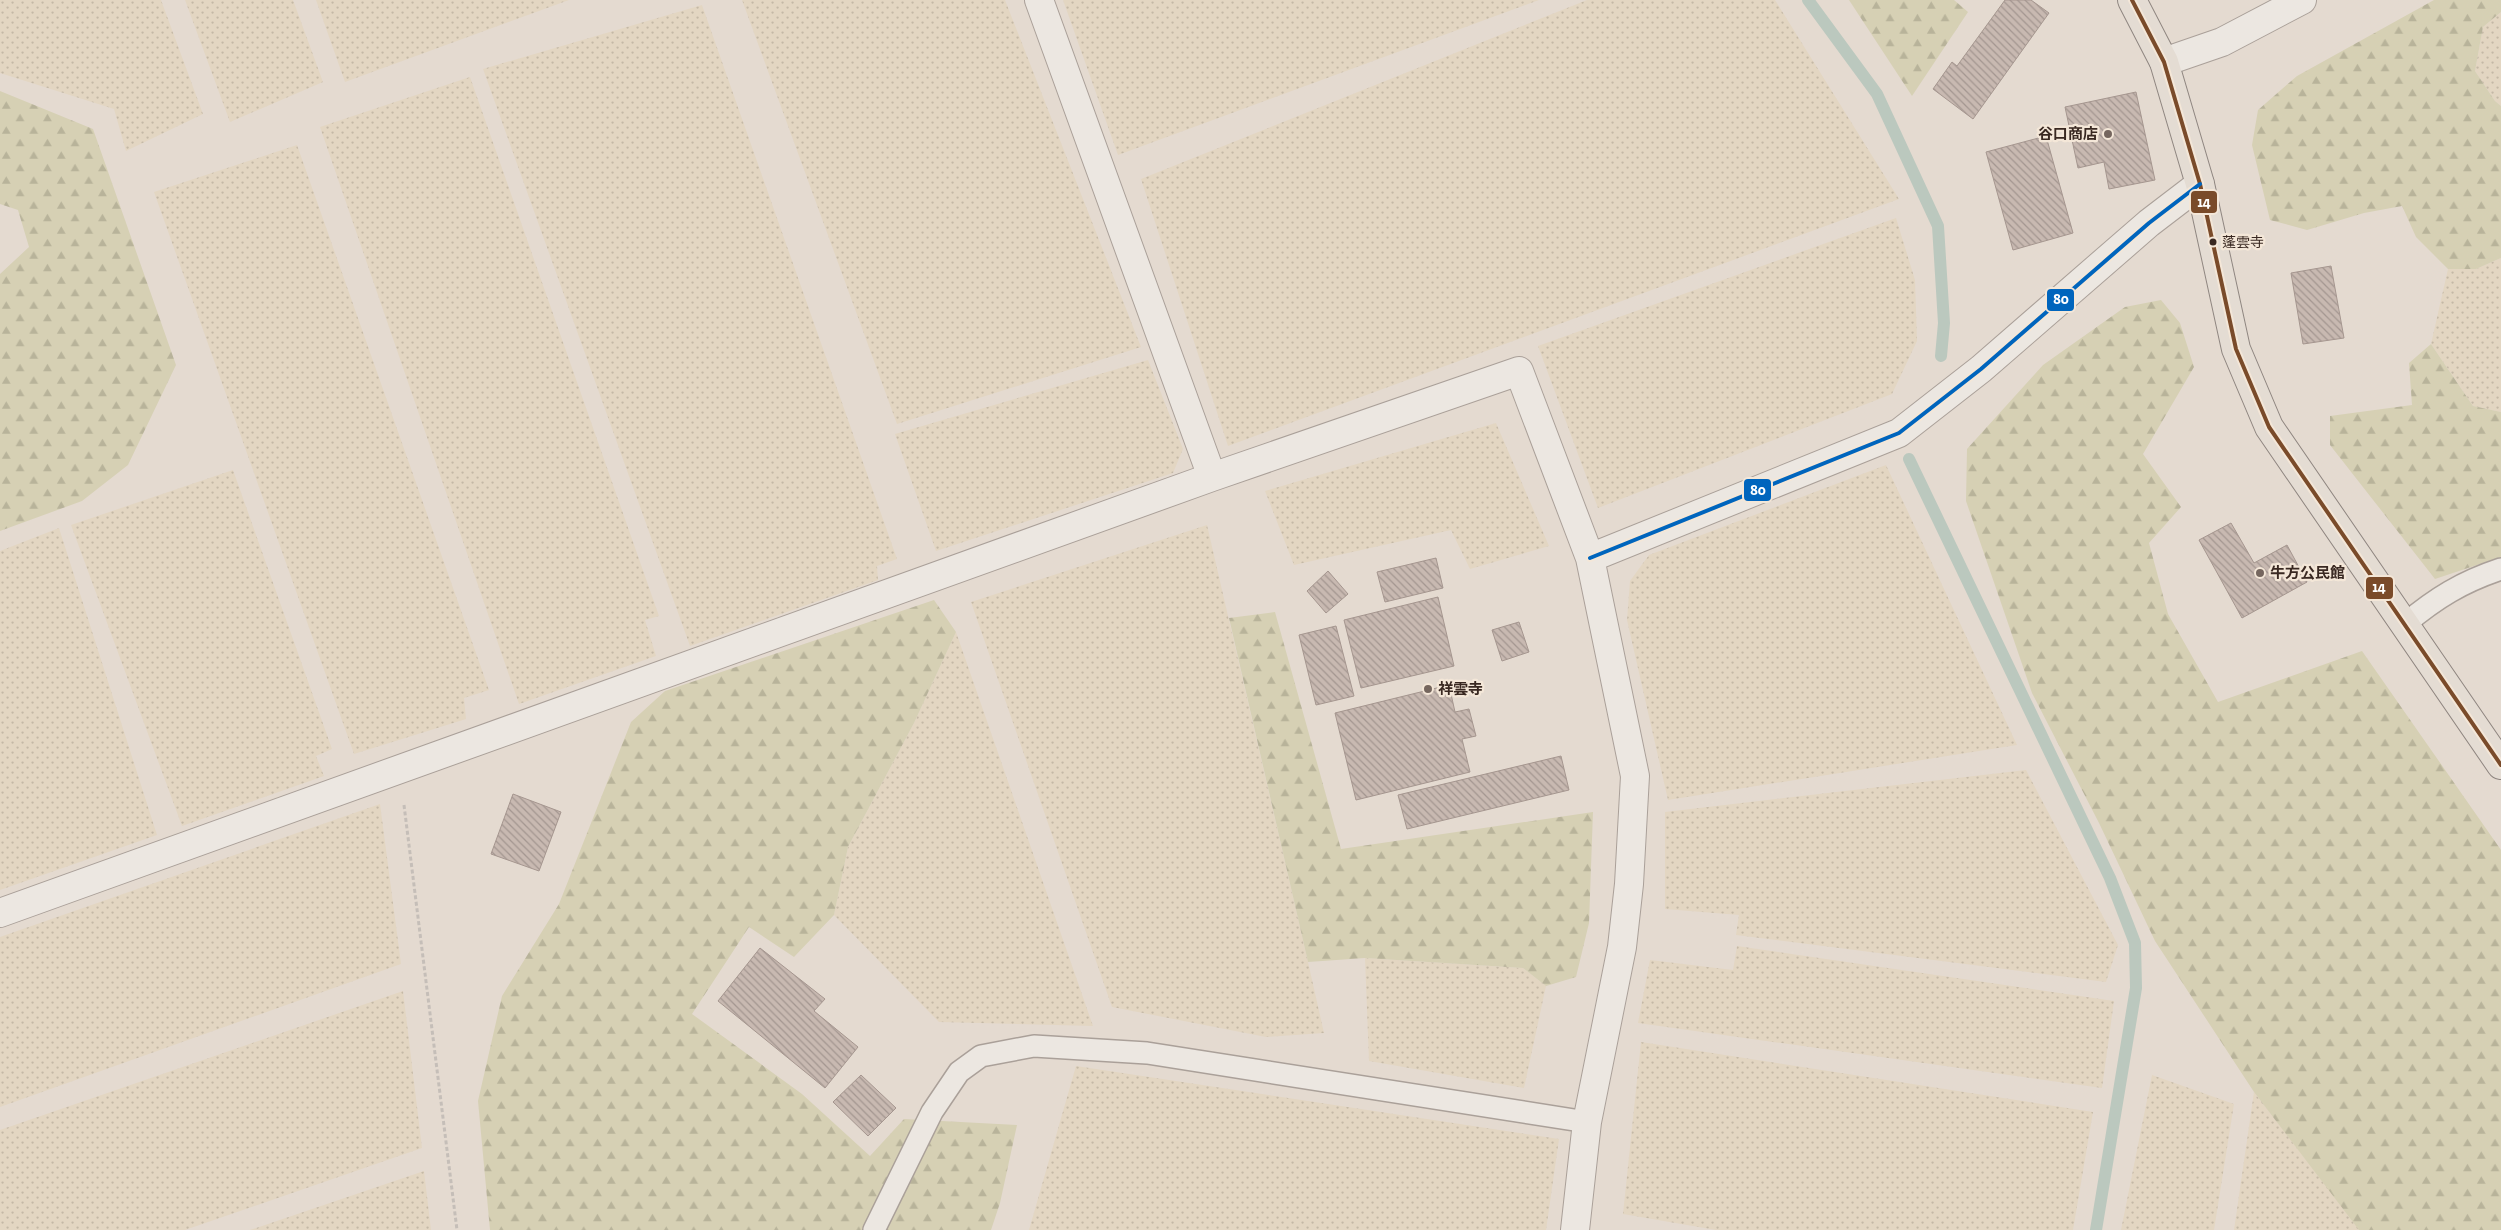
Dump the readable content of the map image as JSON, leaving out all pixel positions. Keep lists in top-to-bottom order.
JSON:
{
  "places": [
    "谷口商店",
    "蓬雲寺",
    "牛方公民館",
    "祥雲寺"
  ],
  "lines": ["transit line 14", "transit line 80"]
}
